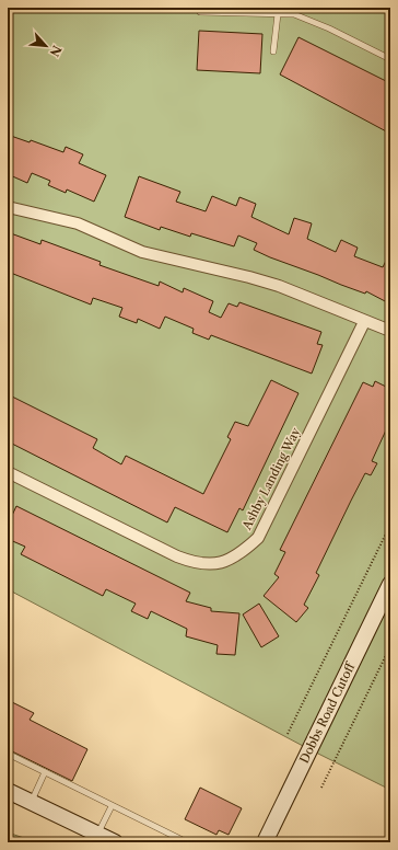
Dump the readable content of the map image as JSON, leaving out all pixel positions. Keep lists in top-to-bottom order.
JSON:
{
  "streets": {
    "street": ["Ashby Landing Way", "Dobbs Road Cutoff"]
  },
  "north": "bottom right"
}
